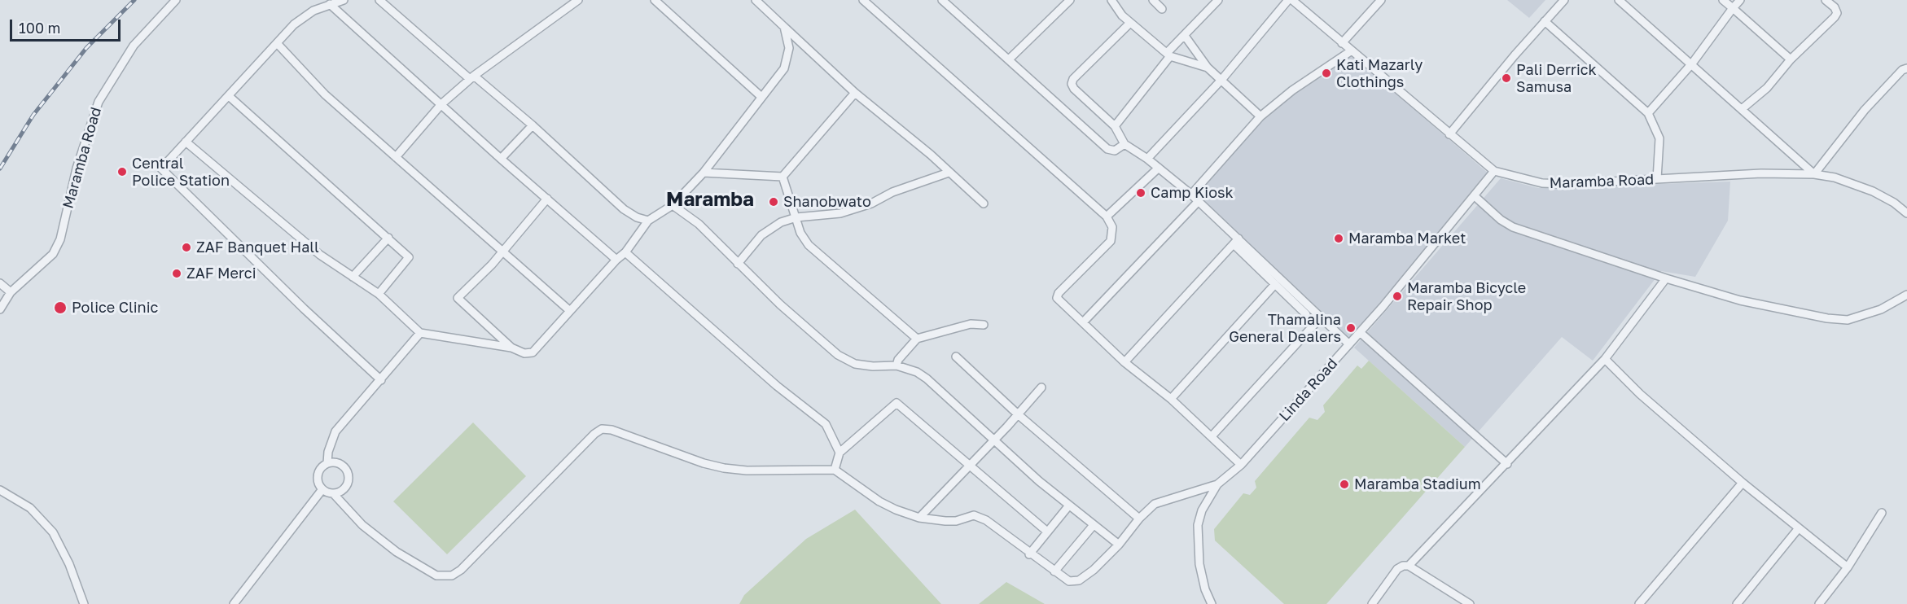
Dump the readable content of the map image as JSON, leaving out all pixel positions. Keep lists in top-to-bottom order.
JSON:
{
  "streets": {
    "street": ["Maramba Road", "Linda Road"]
  },
  "crossings": [
    ["Maramba Road", "Linda Road"]
  ],
  "districts": ["Maramba"],
  "places": [
    "Kati Mazarly Clothings",
    "Pali Derrick Samusa",
    "Central Police Station",
    "Camp Kiosk",
    "Shanobwato",
    "Maramba Market",
    "ZAF Banquet Hall",
    "ZAF Merci",
    "Maramba Bicycle Repair Shop",
    "Police Clinic",
    "Thamalina General Dealers",
    "Maramba Stadium"
  ],
  "scale_bar": "100 m"
}
